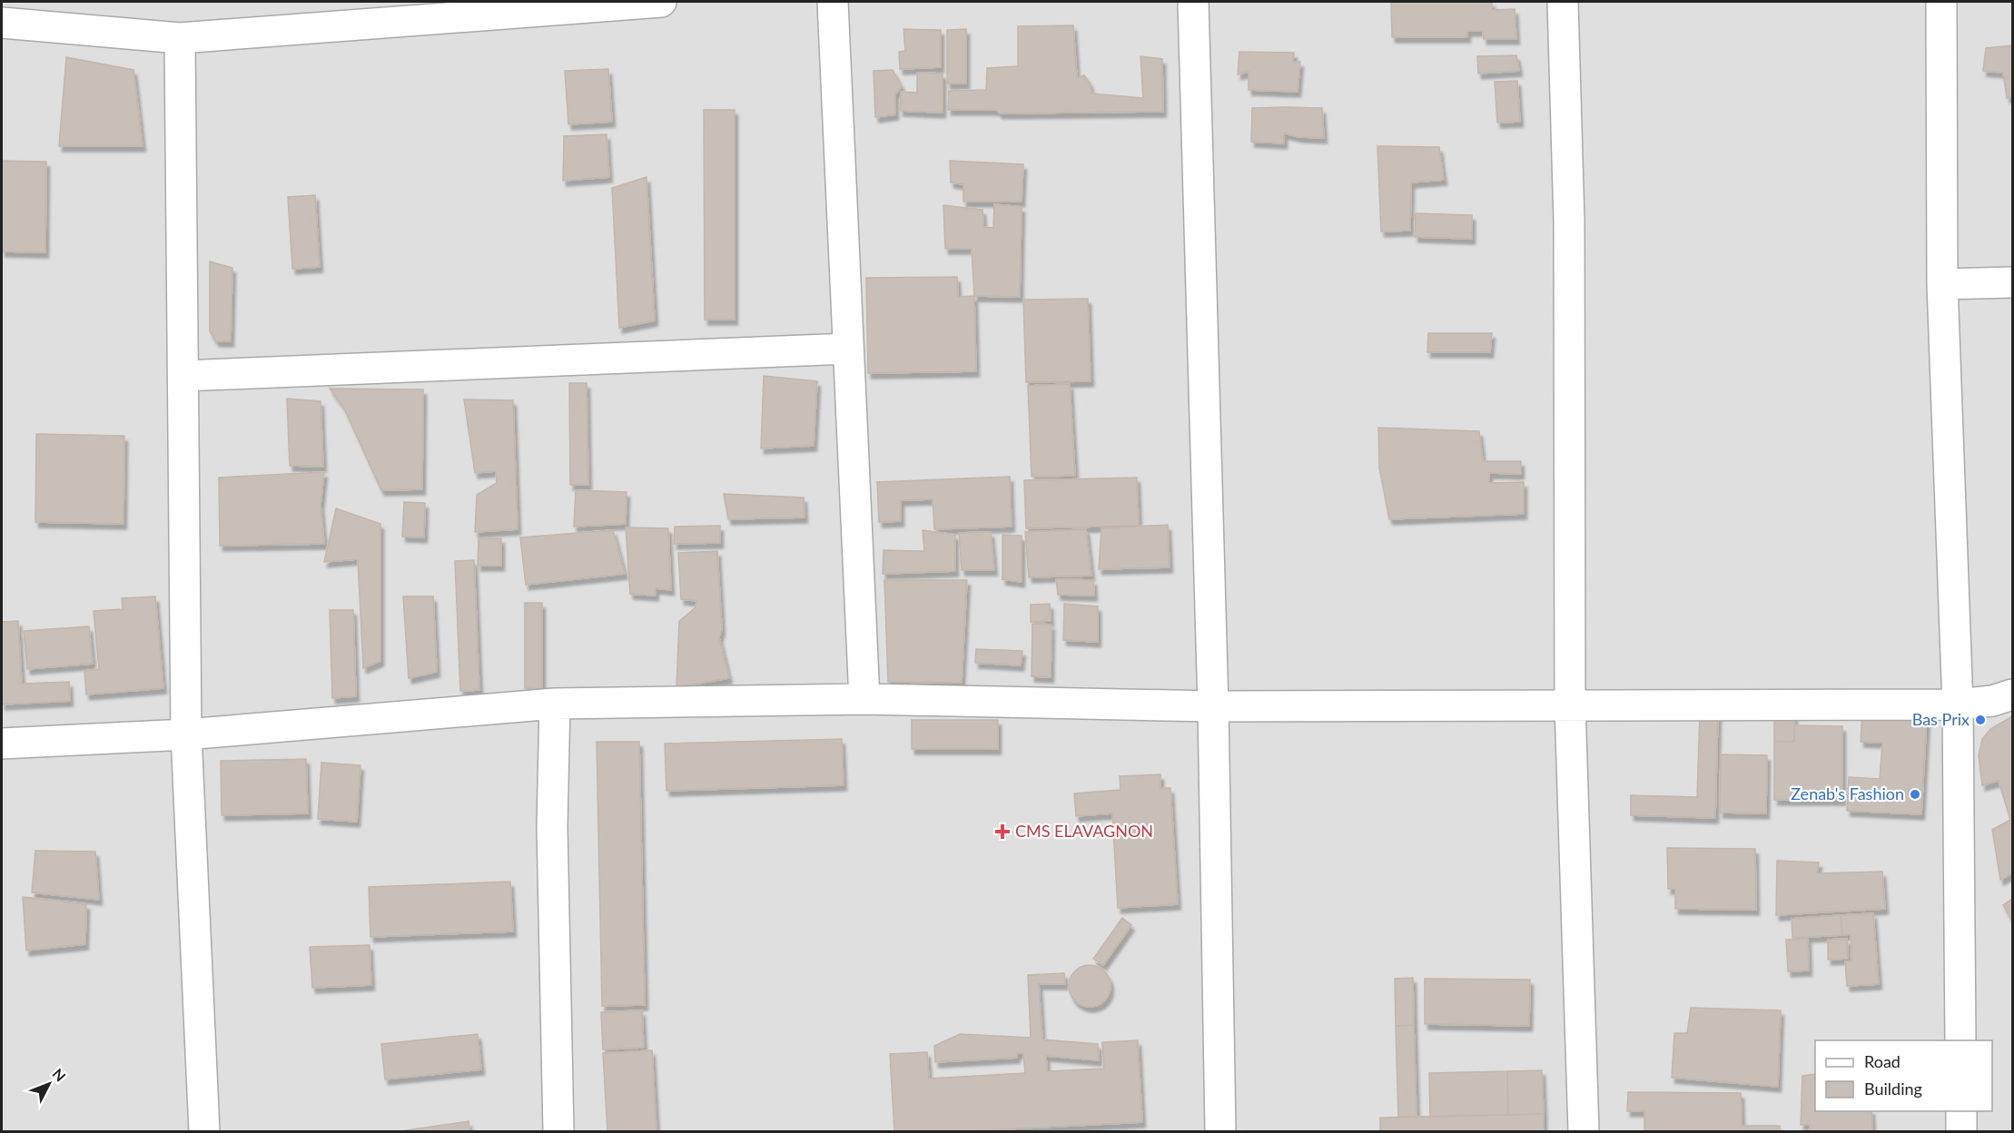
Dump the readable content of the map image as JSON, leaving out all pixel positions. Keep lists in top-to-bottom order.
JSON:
{
  "places": {
    "other": ["Bas Prix", "Zenab's Fashion"],
    "health": ["CMS ELAVAGNON"]
  },
  "legend": ["Road", "Building"],
  "north": "top right"
}
